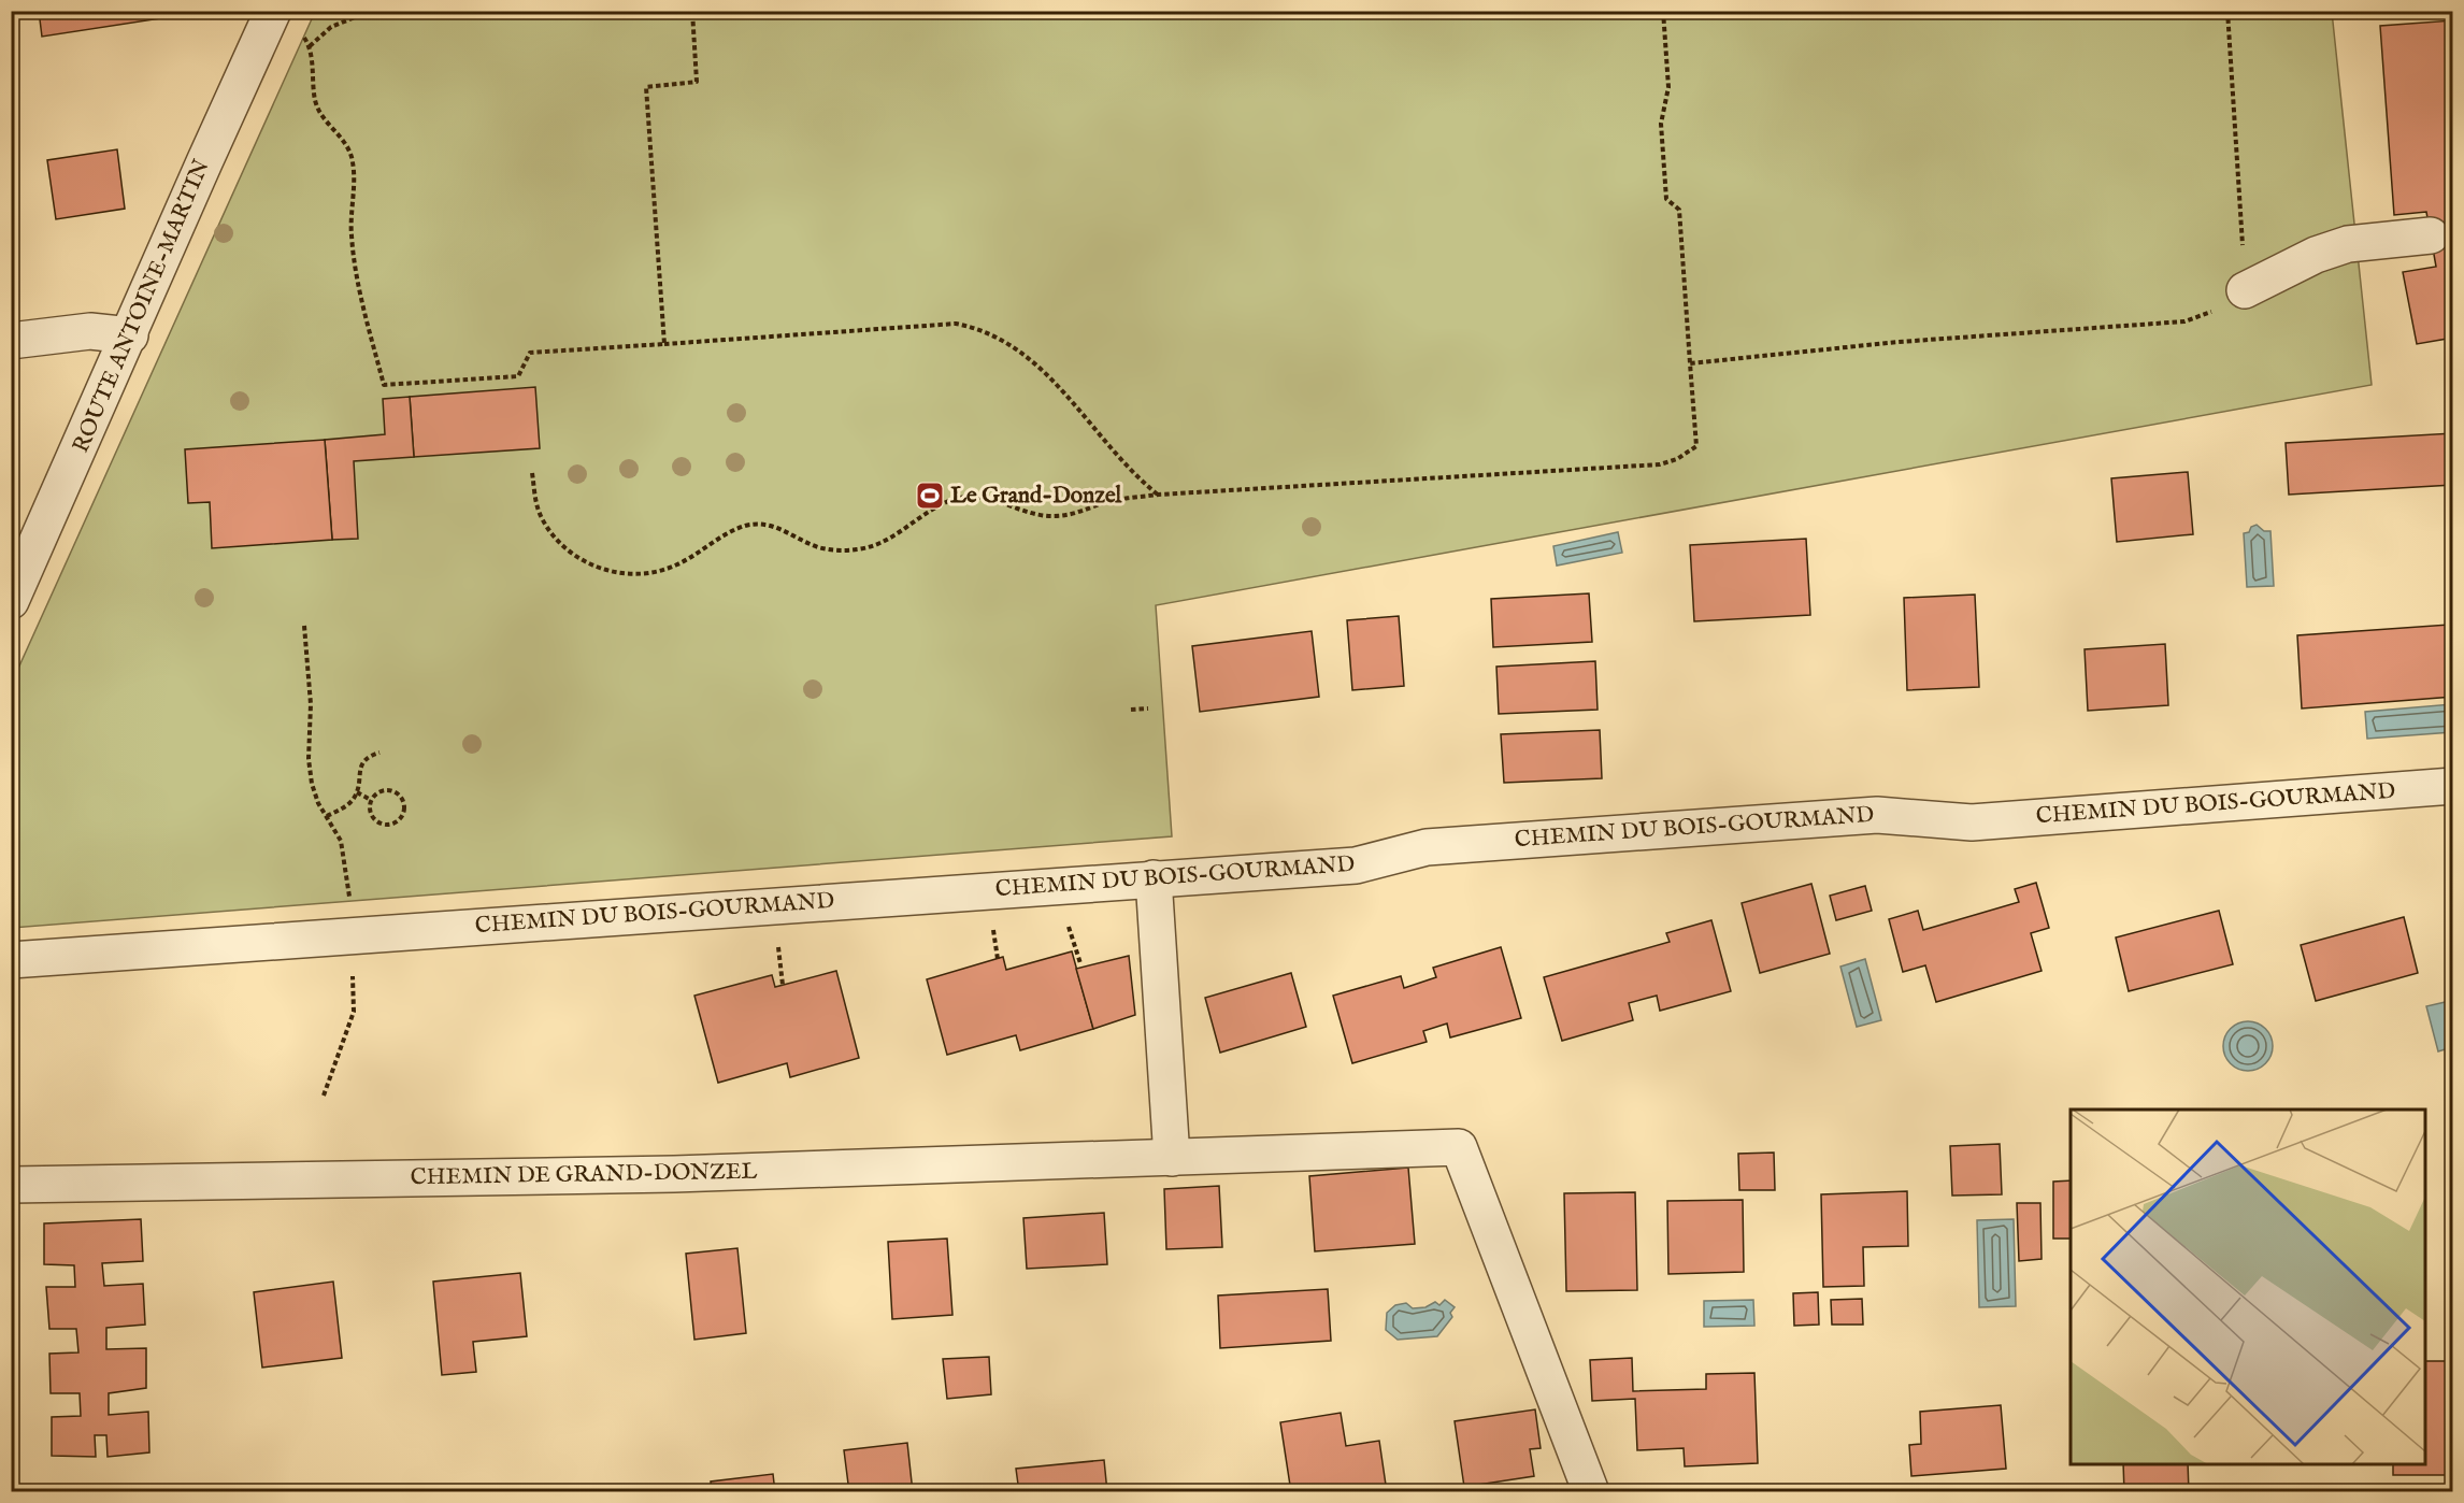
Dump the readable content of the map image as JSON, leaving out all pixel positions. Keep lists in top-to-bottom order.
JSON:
{
  "streets": {
    "street": ["ROUTE ANTOINE-MARTIN", "CHEMIN DU BOIS-GOURMAND", "CHEMIN DE GRAND-DONZEL"]
  },
  "places": {
    "sports": ["Le Grand-Donzel"]
  }
}
